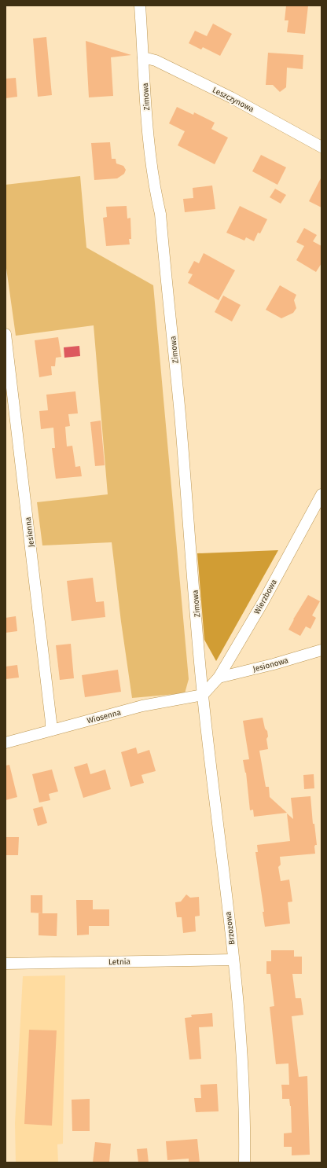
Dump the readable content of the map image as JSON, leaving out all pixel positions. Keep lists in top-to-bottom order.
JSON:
{
  "streets": {
    "street": [
      "Zimowa",
      "Leszczynowa",
      "Jesienna",
      "Wierzbowa",
      "Jesionowa",
      "Wiosenna",
      "Brzozowa",
      "Letnia"
    ]
  },
  "crossings": [
    ["Zimowa", "Leszczynowa"],
    ["Zimowa", "Wierzbowa"],
    ["Zimowa", "Wiosenna"],
    ["Zimowa", "Brzozowa"],
    ["Jesienna", "Wiosenna"],
    ["Wierzbowa", "Jesionowa"],
    ["Wierzbowa", "Wiosenna"],
    ["Wierzbowa", "Brzozowa"],
    ["Wiosenna", "Brzozowa"],
    ["Brzozowa", "Letnia"]
  ]
}
